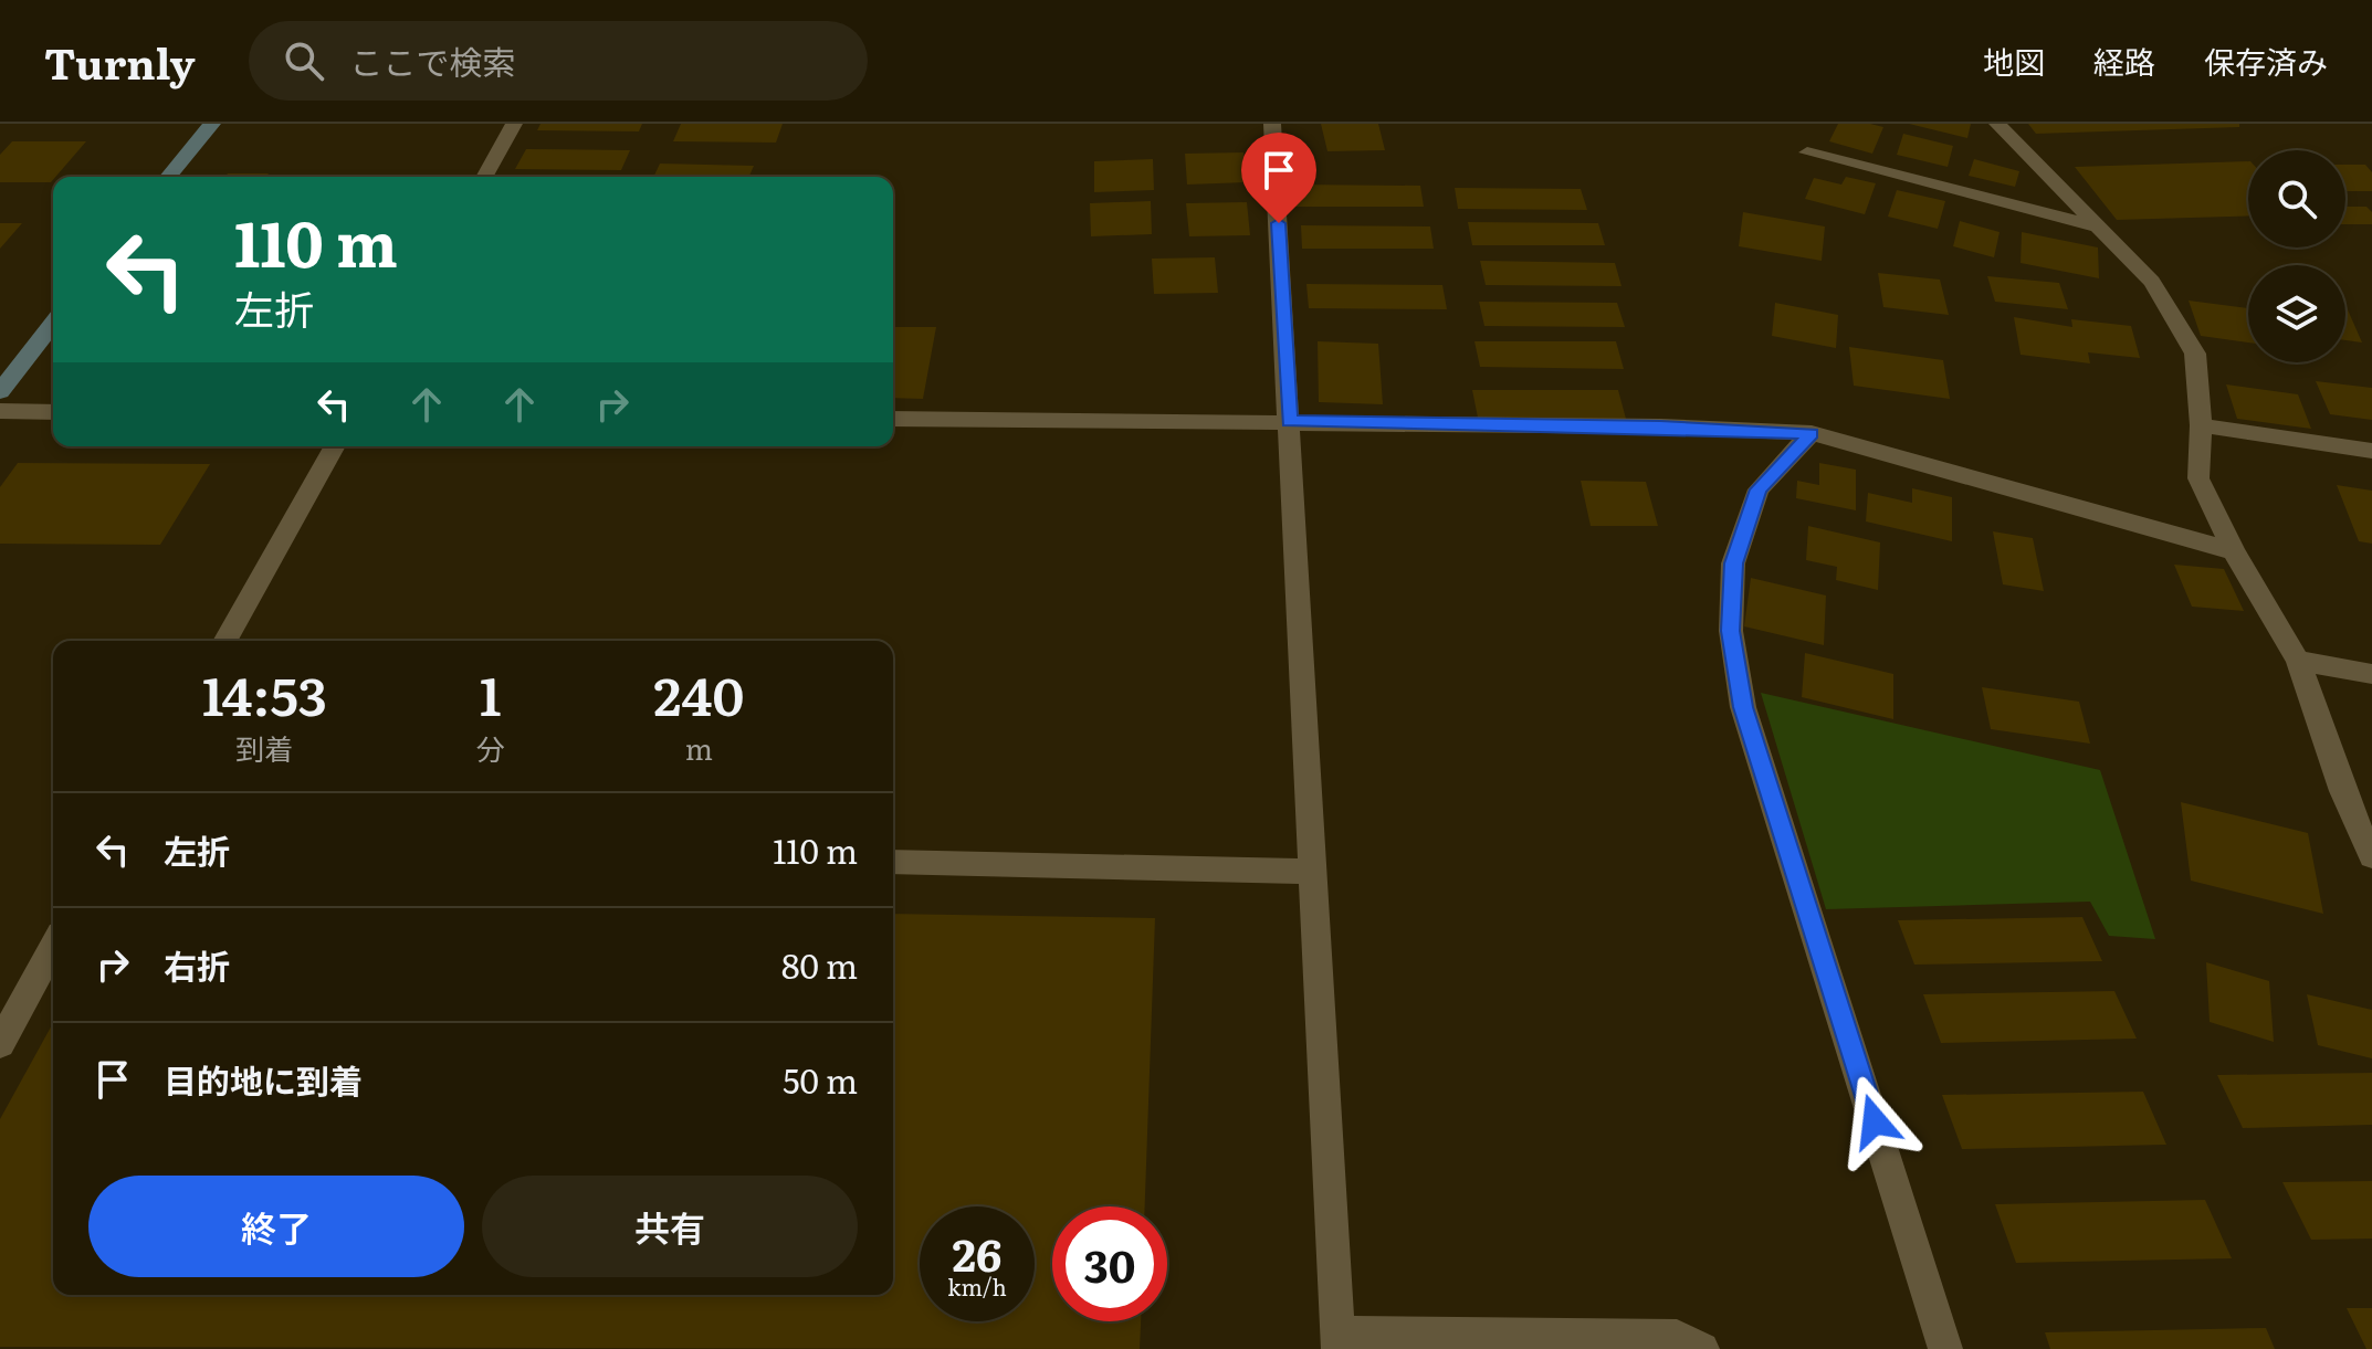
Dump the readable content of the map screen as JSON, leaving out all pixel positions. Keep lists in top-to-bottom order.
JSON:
{
  "page": {
    "header": "Turnly",
    "search": "ここで検索",
    "nav": ["地図", "経路", "保存済み"],
    "turn": ["110 m", "左折"],
    "eta": [
      "14:53",
      "到着",
      "1",
      "分",
      "240",
      "m"
    ],
    "list": [
      {
        "name": "左折",
        "value": "110 m"
      },
      {
        "name": "右折",
        "value": "80 m"
      },
      {
        "name": "目的地に到着",
        "value": "50 m"
      }
    ],
    "buttons": ["終了", "共有"],
    "speed": "26 km/h",
    "limit": "30"
  }
}
